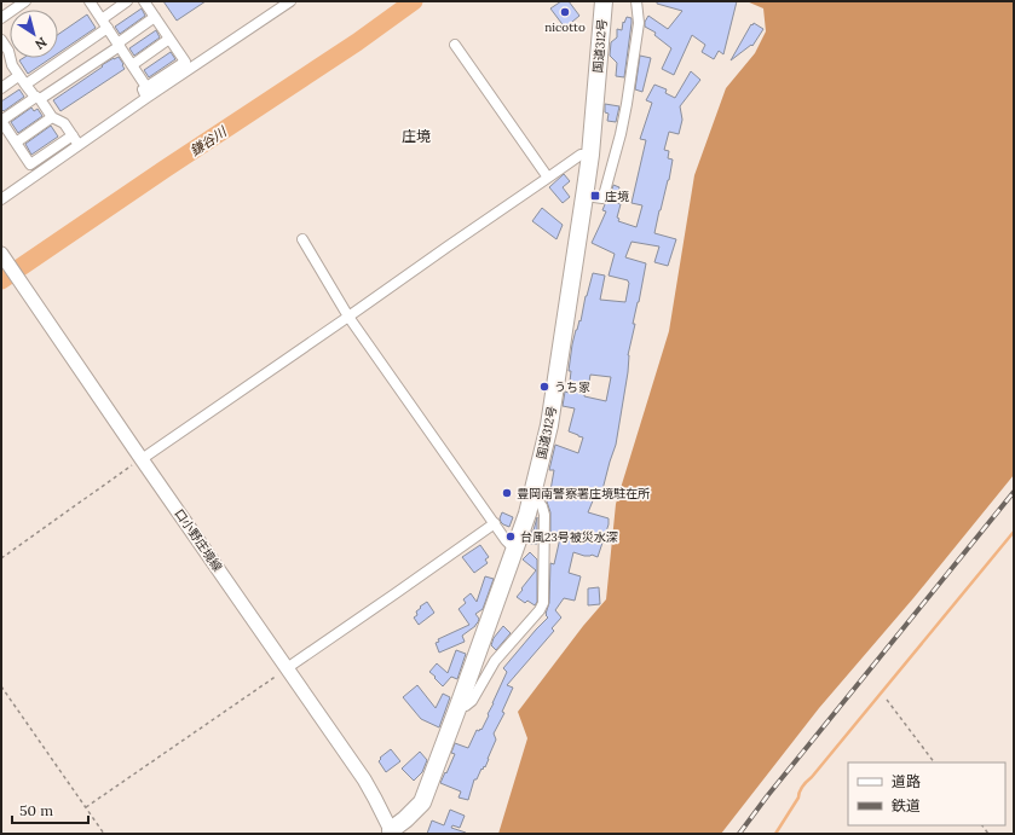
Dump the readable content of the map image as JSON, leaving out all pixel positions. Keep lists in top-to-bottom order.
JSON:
{
  "streets": {
    "highway": ["国道312号"],
    "main road": ["口小野庄境線"]
  },
  "crossings": [
    ["国道312号", "口小野庄境線"]
  ],
  "districts": ["庄境"],
  "water": ["鎌谷川"],
  "places": {
    "other": [
      "nicotto",
      "うち家",
      "豊岡南警察署庄境駐在所",
      "台風23号被災水深"
    ],
    "transit": ["庄境"]
  },
  "legend": ["道路", "鉄道"],
  "scale_bar": "50 m",
  "north": "bottom right"
}
